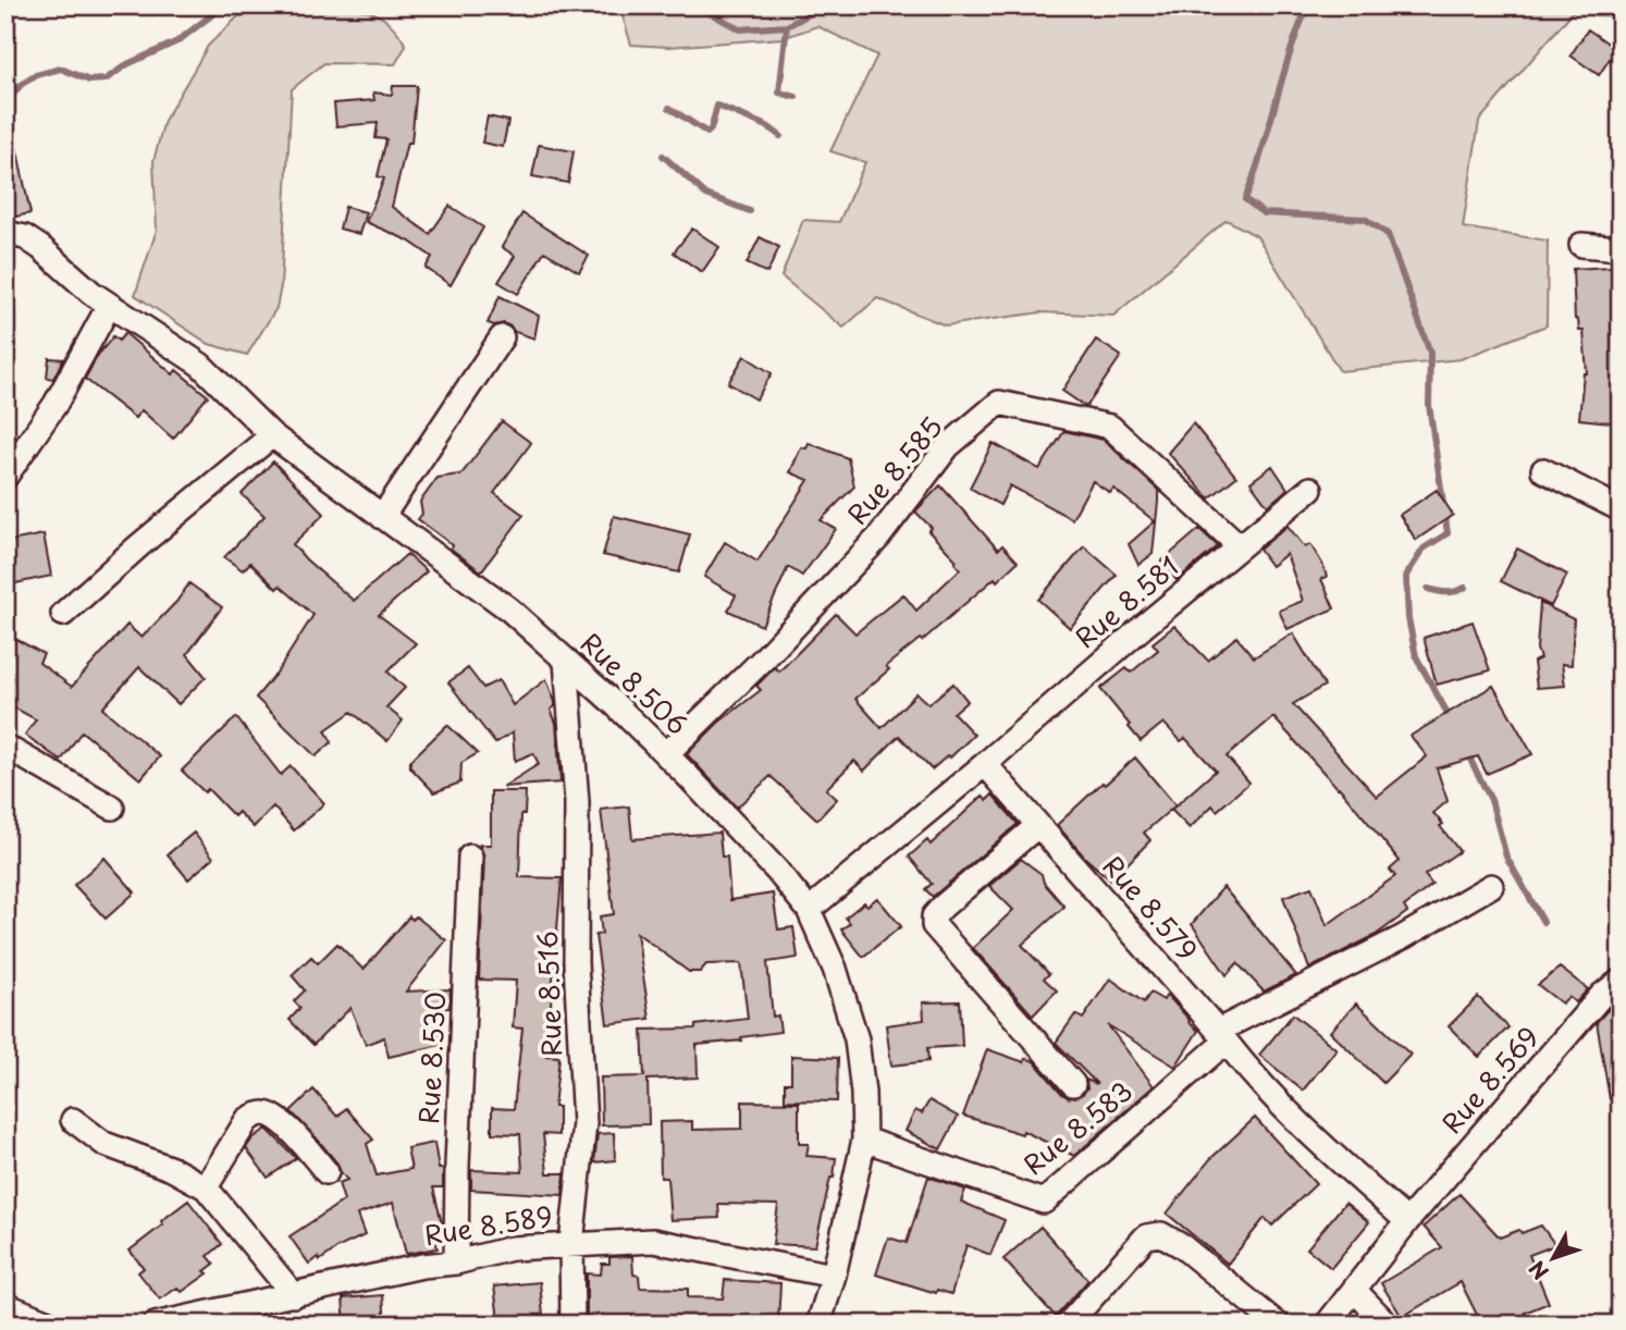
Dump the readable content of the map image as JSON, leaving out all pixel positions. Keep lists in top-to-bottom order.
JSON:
{
  "streets": {
    "street": [
      "Rue 8.585",
      "Rue 8.581",
      "Rue 8.506",
      "Rue 8.579",
      "Rue 8.516",
      "Rue 8.530",
      "Rue 8.569",
      "Rue 8.583",
      "Rue 8.589"
    ]
  },
  "crossings": [
    ["Rue 8.585", "Rue 8.581"],
    ["Rue 8.585", "Rue 8.506"],
    ["Rue 8.581", "Rue 8.579"],
    ["Rue 8.506", "Rue 8.516"],
    ["Rue 8.506", "Rue 8.583"],
    ["Rue 8.506", "Rue 8.589"],
    ["Rue 8.579", "Rue 8.569"],
    ["Rue 8.579", "Rue 8.583"],
    ["Rue 8.516", "Rue 8.589"],
    ["Rue 8.530", "Rue 8.589"]
  ],
  "north": "bottom left"
}
